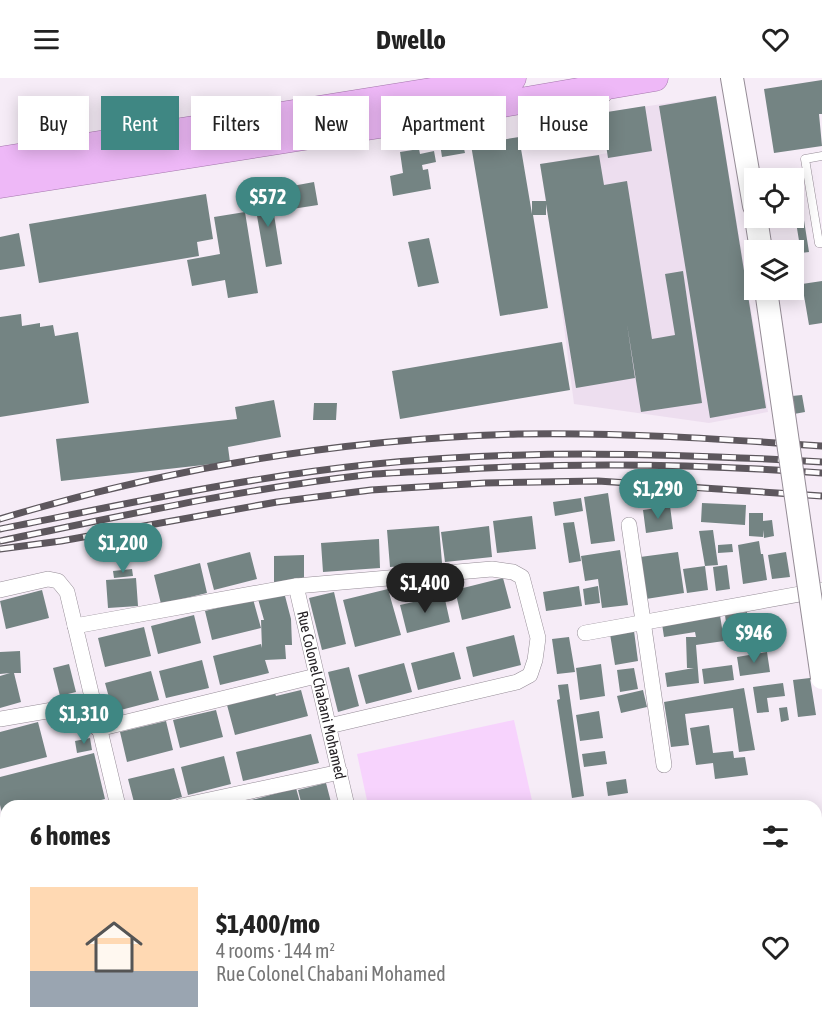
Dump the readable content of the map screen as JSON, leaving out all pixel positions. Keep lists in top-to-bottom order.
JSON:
{
  "streets": {
    "street": ["Rue Colonel Chabani Mohamed"]
  },
  "page": {
    "header": "Dwello",
    "chip": [
      "Buy",
      "Rent",
      "Filters",
      "New",
      "Apartment",
      "House"
    ],
    "price": [
      "$572",
      "$1,290",
      "$1,200",
      "$1,400",
      "$946",
      "$1,310"
    ],
    "heading": "6 homes",
    "list": [
      {
        "name": "$1,400/mo",
        "note": "4 rooms · 144 m² · Rue Colonel Chabani Mohamed"
      }
    ]
  }
}
